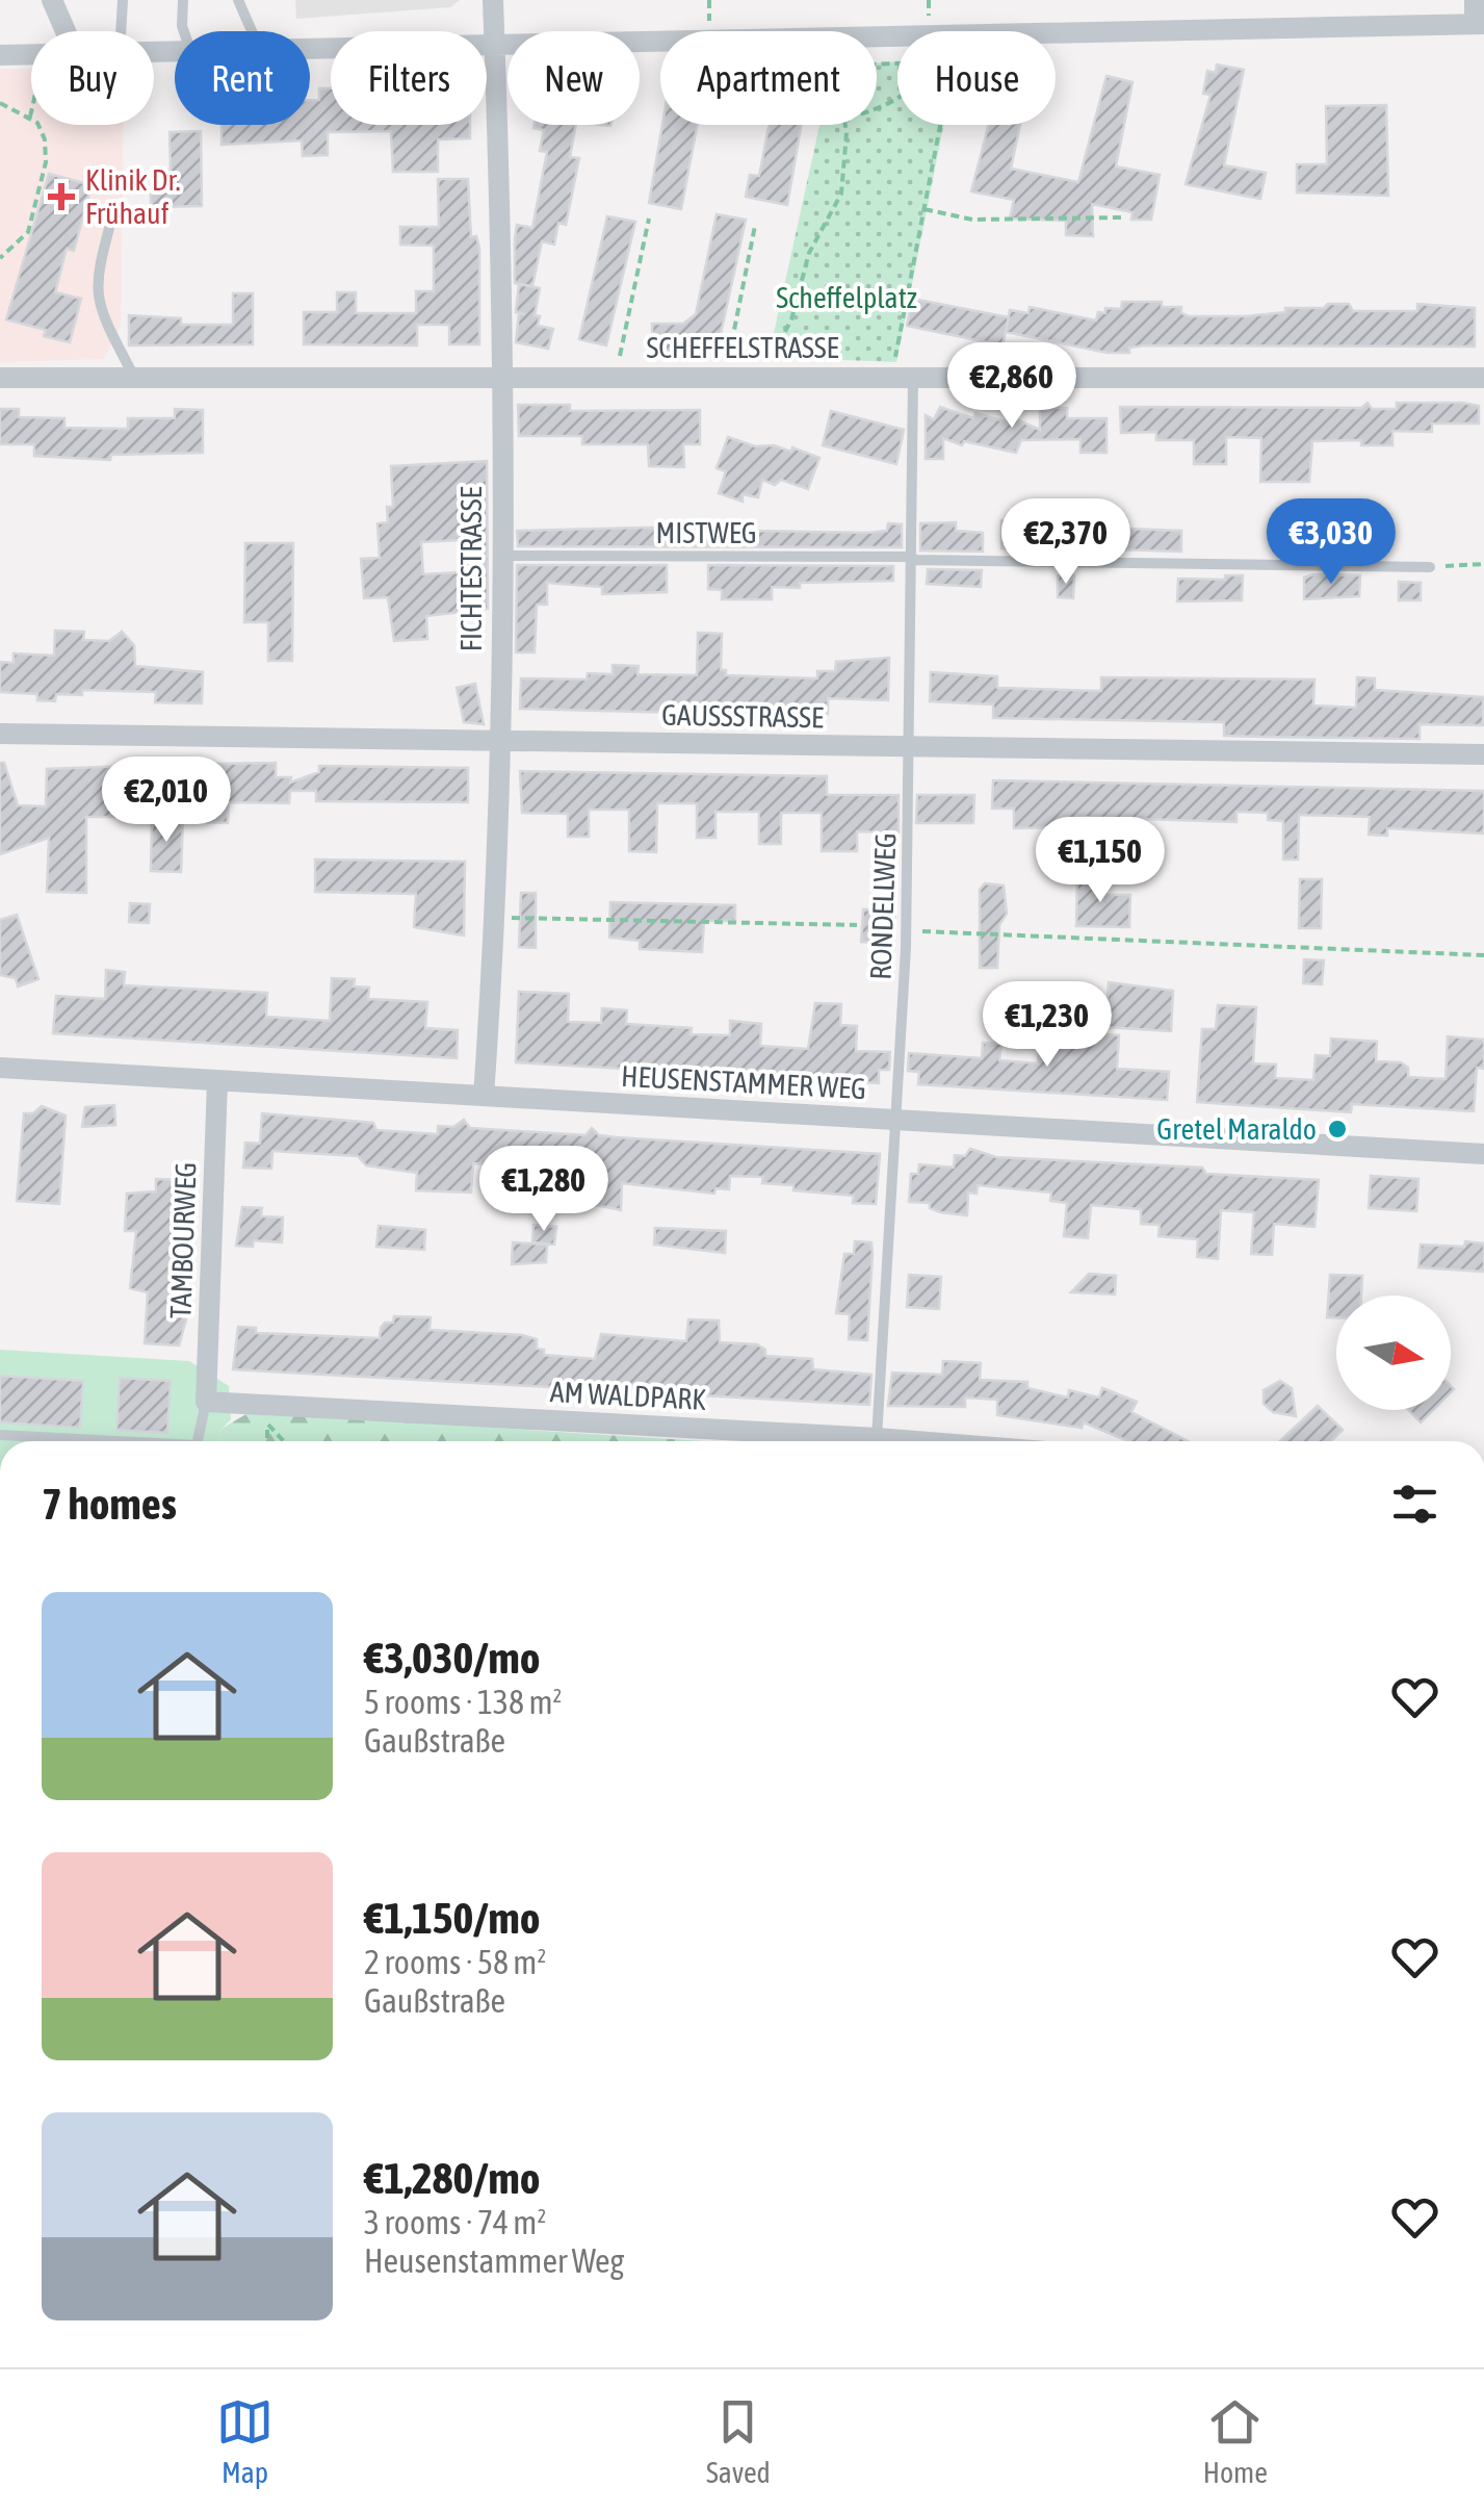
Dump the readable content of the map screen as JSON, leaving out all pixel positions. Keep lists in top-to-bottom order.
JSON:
{
  "streets": {
    "street": [
      "SCHEFFELSTRASSE",
      "FICHTESTRASSE",
      "GAUSSSTRASSE",
      "HEUSENSTAMMER WEG",
      "TAMBOURWEG",
      "AM WALDPARK"
    ],
    "lane": ["MISTWEG", "RONDELLWEG"]
  },
  "crossings": [
    ["SCHEFFELSTRASSE", "FICHTESTRASSE"],
    ["SCHEFFELSTRASSE", "RONDELLWEG"],
    ["MISTWEG", "FICHTESTRASSE"],
    ["MISTWEG", "RONDELLWEG"],
    ["FICHTESTRASSE", "GAUSSSTRASSE"],
    ["FICHTESTRASSE", "HEUSENSTAMMER WEG"],
    ["GAUSSSTRASSE", "RONDELLWEG"],
    ["RONDELLWEG", "HEUSENSTAMMER WEG"],
    ["RONDELLWEG", "AM WALDPARK"],
    ["HEUSENSTAMMER WEG", "TAMBOURWEG"],
    ["TAMBOURWEG", "AM WALDPARK"]
  ],
  "parks": ["Scheffelplatz"],
  "places": {
    "health": ["Klinik Dr. Frühauf"],
    "other": ["Gretel Maraldo"]
  },
  "north": "right",
  "page": {
    "chip": [
      "Buy",
      "Rent",
      "Filters",
      "New",
      "Apartment",
      "House"
    ],
    "price": [
      "€2,860",
      "€2,370",
      "€3,030",
      "€2,010",
      "€1,150",
      "€1,230",
      "€1,280"
    ],
    "heading": "7 homes",
    "list": [
      {
        "name": "€3,030/mo",
        "note": "5 rooms · 138 m² · Gaußstraße"
      },
      {
        "name": "€1,150/mo",
        "note": "2 rooms · 58 m² · Gaußstraße"
      },
      {
        "name": "€1,280/mo",
        "note": "3 rooms · 74 m² · Heusenstammer Weg"
      }
    ],
    "tabs": ["Map", "Saved", "Home"]
  }
}
